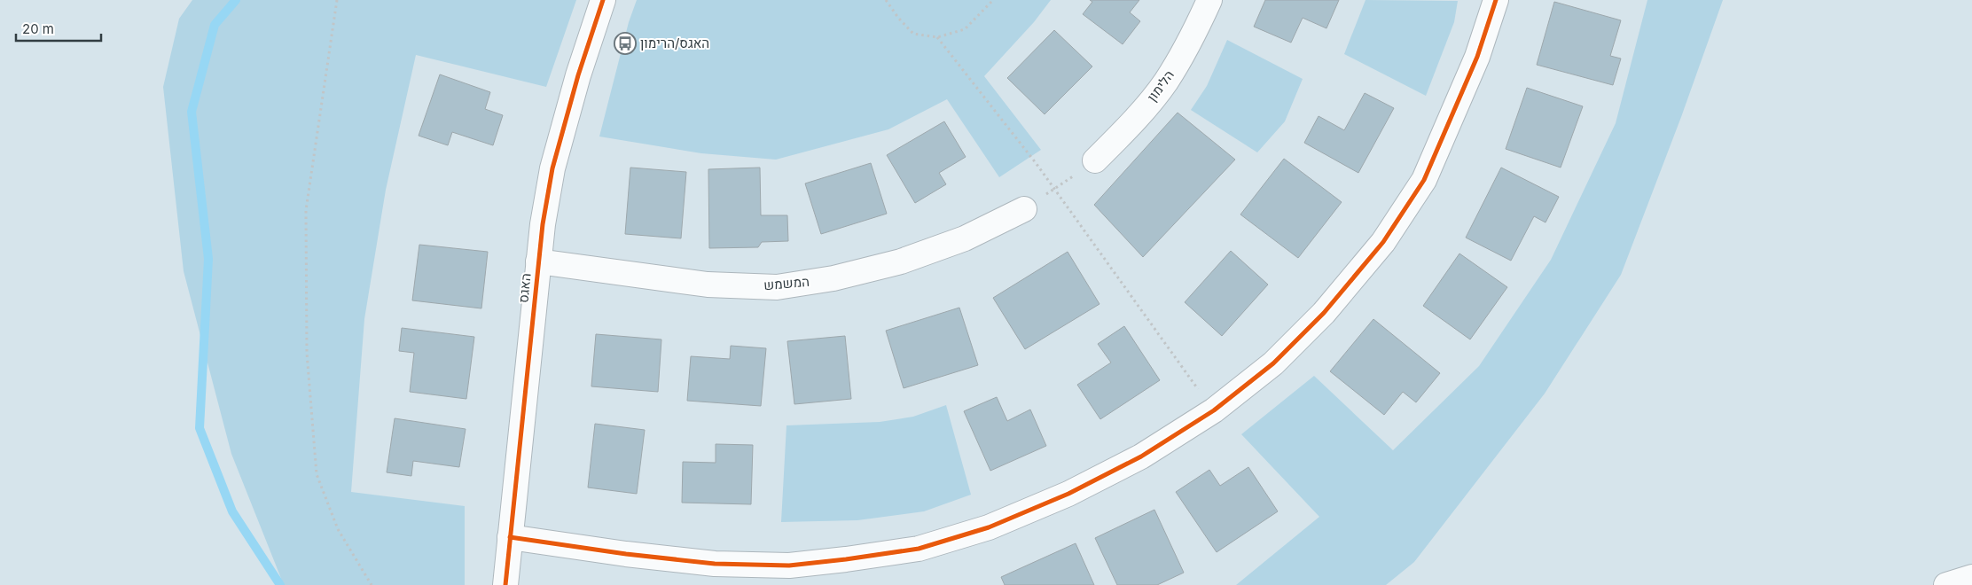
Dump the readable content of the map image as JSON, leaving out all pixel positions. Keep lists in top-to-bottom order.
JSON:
{
  "streets": {
    "street": ["הלימון", "המשמש", "האגס"]
  },
  "crossings": [
    ["המשמש", "האגס"]
  ],
  "places": {
    "bus stop": ["האגס/הרימון"]
  },
  "scale_bar": "20 m"
}
